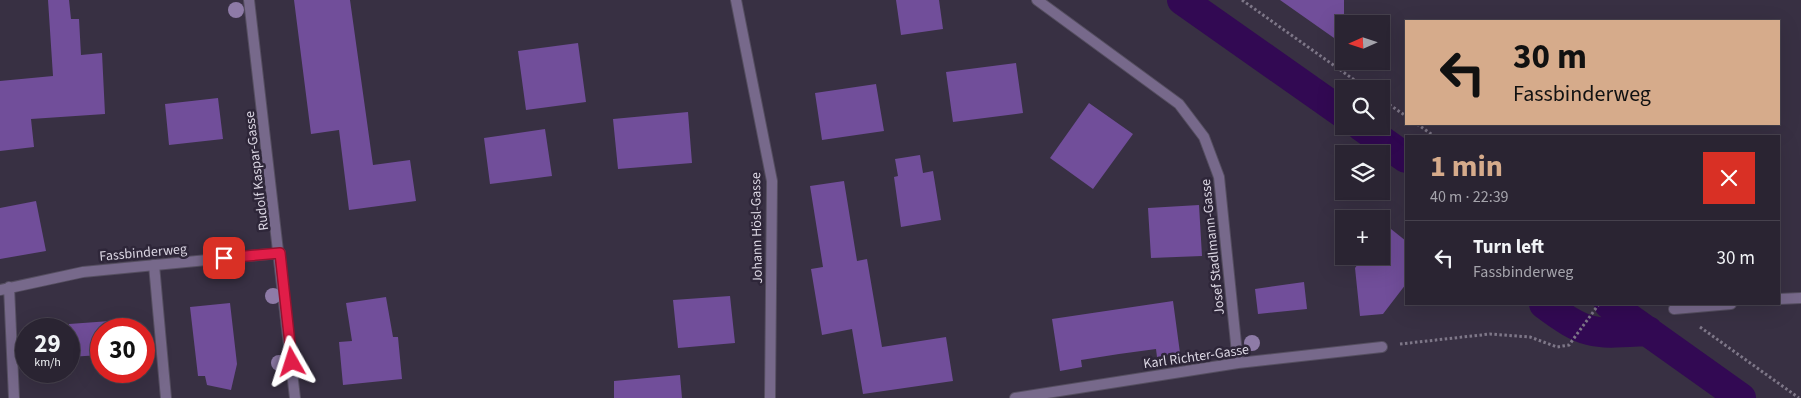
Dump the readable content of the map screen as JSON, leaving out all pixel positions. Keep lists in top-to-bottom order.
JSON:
{
  "streets": {
    "street": [
      "Rudolf Kaspar-Gasse",
      "Johann Hösl-Gasse",
      "Josef Stadlmann-Gasse",
      "Fassbinderweg",
      "Karl Richter-Gasse"
    ]
  },
  "crossings": [
    ["Rudolf Kaspar-Gasse", "Fassbinderweg"],
    ["Josef Stadlmann-Gasse", "Karl Richter-Gasse"]
  ],
  "north": "left",
  "page": {
    "map_buttons": "+",
    "turn": ["30 m", "Fassbinderweg"],
    "heading": ["1 min", "40 m · 22:39"],
    "list": [
      {
        "name": "Turn left",
        "note": "Fassbinderweg",
        "value": "30 m"
      }
    ],
    "speed": "29 km/h",
    "limit": "30"
  }
}
